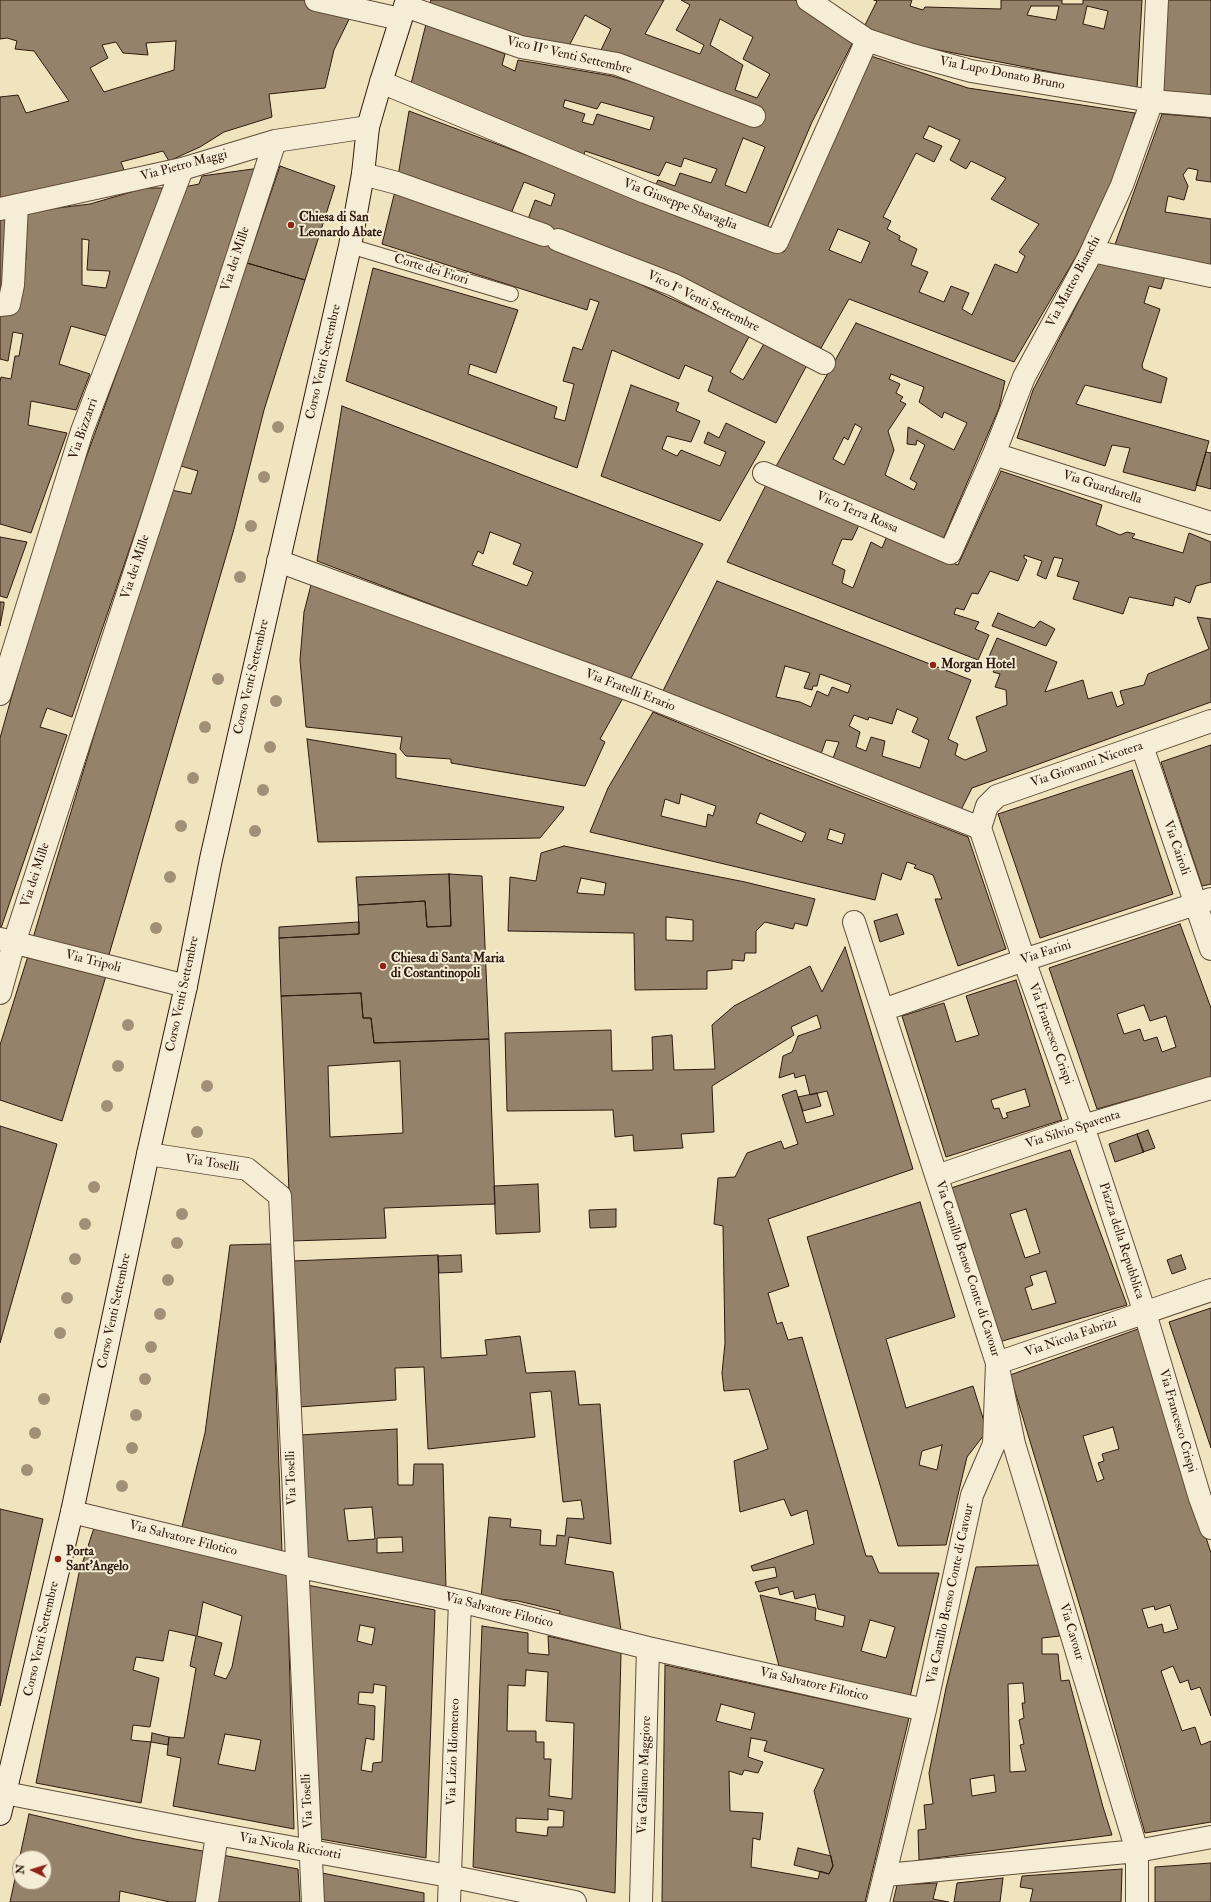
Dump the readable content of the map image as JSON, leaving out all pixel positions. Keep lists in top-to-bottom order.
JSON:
{
  "streets": {
    "street": [
      "Vico II° Venti Settembre",
      "Via Lupo Donato Bruno",
      "Via Pietro Maggi",
      "Via Giuseppe Sbavaglia",
      "Via dei Mille",
      "Via Matteo Bianchi",
      "Vico I° Venti Settembre",
      "Corso Venti Settembre",
      "Via Bizzarri",
      "Via Guardarella",
      "Vico Terra Rossa",
      "Via Fratelli Erario",
      "Via Giovanni Nicotera",
      "Via Cairoli",
      "Via Farini",
      "Via Tripoli",
      "Via Francesco Crispi",
      "Via Silvio Spaventa",
      "Via Toselli",
      "Piazza della Repubblica",
      "Via Camillo Benso Conte di Cavour",
      "Via Nicola Fabrizi",
      "Via Salvatore Filotico",
      "Via Cavour",
      "Via Lizio Idiomeneo",
      "Via Galliano Maggiore",
      "Via Nicola Ricciotti"
    ],
    "lane": ["Corte dei Fiori"]
  },
  "crossings": [
    ["Vico II° Venti Settembre", "Corso Venti Settembre"],
    ["Via Lupo Donato Bruno", "Via Giuseppe Sbavaglia"],
    ["Via Lupo Donato Bruno", "Via Matteo Bianchi"],
    ["Via Pietro Maggi", "Via dei Mille"],
    ["Via Pietro Maggi", "Corso Venti Settembre"],
    ["Via Pietro Maggi", "Via Bizzarri"],
    ["Via Giuseppe Sbavaglia", "Corso Venti Settembre"],
    ["Via dei Mille", "Via Tripoli"],
    ["Corte dei Fiori", "Corso Venti Settembre"],
    ["Via Matteo Bianchi", "Via Guardarella"],
    ["Via Matteo Bianchi", "Vico Terra Rossa"],
    ["Vico I° Venti Settembre", "Corso Venti Settembre"],
    ["Corso Venti Settembre", "Via Fratelli Erario"],
    ["Corso Venti Settembre", "Via Tripoli"],
    ["Corso Venti Settembre", "Via Toselli"],
    ["Corso Venti Settembre", "Via Salvatore Filotico"],
    ["Corso Venti Settembre", "Via Nicola Ricciotti"],
    ["Via Fratelli Erario", "Via Giovanni Nicotera"],
    ["Via Fratelli Erario", "Via Francesco Crispi"],
    ["Via Giovanni Nicotera", "Via Cairoli"],
    ["Via Giovanni Nicotera", "Via Francesco Crispi"],
    ["Via Cairoli", "Via Farini"],
    ["Via Farini", "Via Francesco Crispi"],
    ["Via Farini", "Via Camillo Benso Conte di Cavour"],
    ["Via Francesco Crispi", "Via Silvio Spaventa"],
    ["Via Francesco Crispi", "Piazza della Repubblica"],
    ["Via Francesco Crispi", "Via Nicola Fabrizi"],
    ["Via Silvio Spaventa", "Piazza della Repubblica"],
    ["Via Silvio Spaventa", "Via Camillo Benso Conte di Cavour"],
    ["Via Toselli", "Via Salvatore Filotico"],
    ["Via Toselli", "Via Nicola Ricciotti"],
    ["Piazza della Repubblica", "Via Nicola Fabrizi"],
    ["Via Camillo Benso Conte di Cavour", "Via Nicola Fabrizi"],
    ["Via Camillo Benso Conte di Cavour", "Via Salvatore Filotico"],
    ["Via Camillo Benso Conte di Cavour", "Via Cavour"],
    ["Via Nicola Fabrizi", "Via Cavour"],
    ["Via Salvatore Filotico", "Via Lizio Idiomeneo"],
    ["Via Salvatore Filotico", "Via Galliano Maggiore"],
    ["Via Lizio Idiomeneo", "Via Nicola Ricciotti"]
  ],
  "places": [
    "Chiesa di San Leonardo Abate",
    "Morgan Hotel",
    "Chiesa di Santa Maria di Costantinopoli",
    "Porta Sant'Angelo"
  ],
  "north": "left"
}
